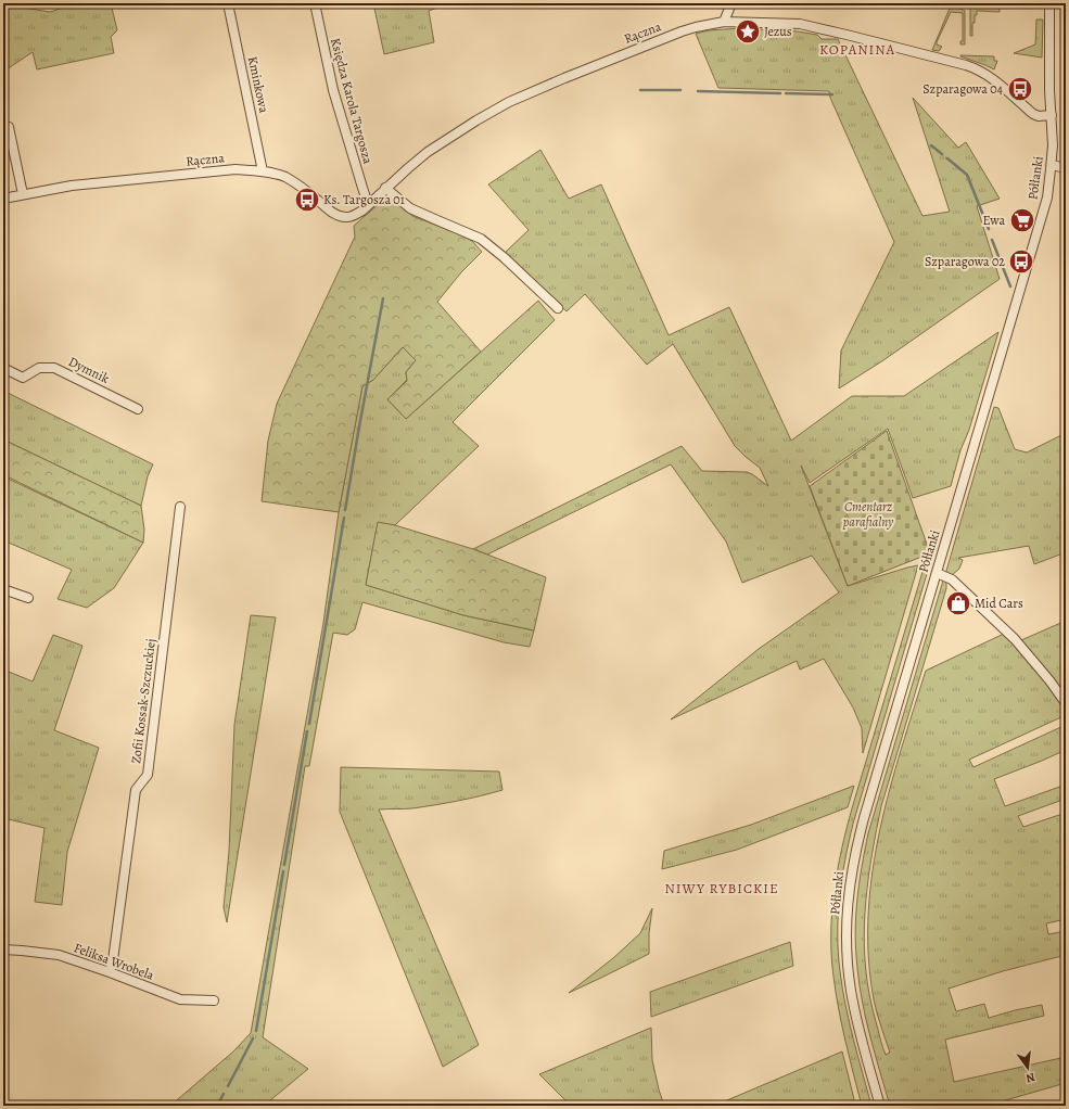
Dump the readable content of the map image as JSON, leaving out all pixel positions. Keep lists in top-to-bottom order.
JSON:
{
  "streets": {
    "street": [
      "Rączna",
      "Kminkowa",
      "Księdza Karola Targosza",
      "Półłanki",
      "Dymnik",
      "Zofii Kossak-Szczuckiej",
      "Feliksa Wrobela"
    ]
  },
  "crossings": [
    ["Rączna", "Kminkowa"],
    ["Rączna", "Księdza Karola Targosza"],
    ["Rączna", "Półłanki"],
    ["Zofii Kossak-Szczuckiej", "Feliksa Wrobela"]
  ],
  "districts": ["KOPANINA", "NIWY RYBICKIE"],
  "parks": ["Cmentarz parafialny"],
  "places": {
    "place": ["Jezus"],
    "bus stop": ["Szparagowa 04", "Ks. Targosza 01", "Szparagowa 02"],
    "supermarket": ["Ewa"],
    "shop": ["Mid Cars"]
  },
  "north": "bottom"
}
